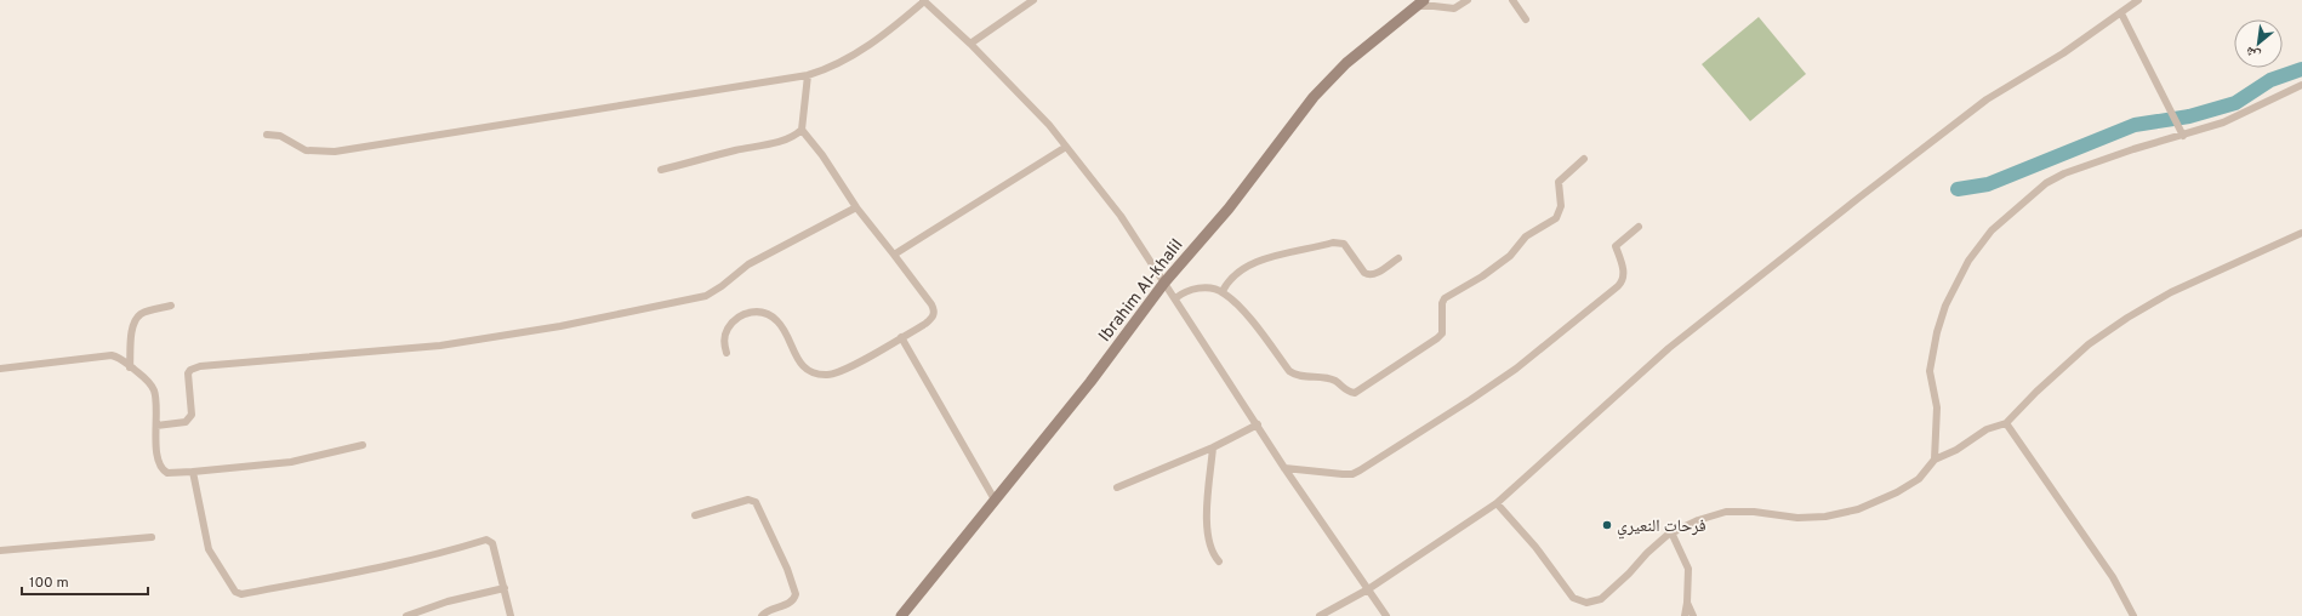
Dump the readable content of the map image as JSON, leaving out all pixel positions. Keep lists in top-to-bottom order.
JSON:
{
  "streets": {
    "street": ["Ibrahim Al-khalil"]
  },
  "places": ["فرحات النعيري"],
  "scale_bar": "100 m",
  "north": "bottom left"
}
